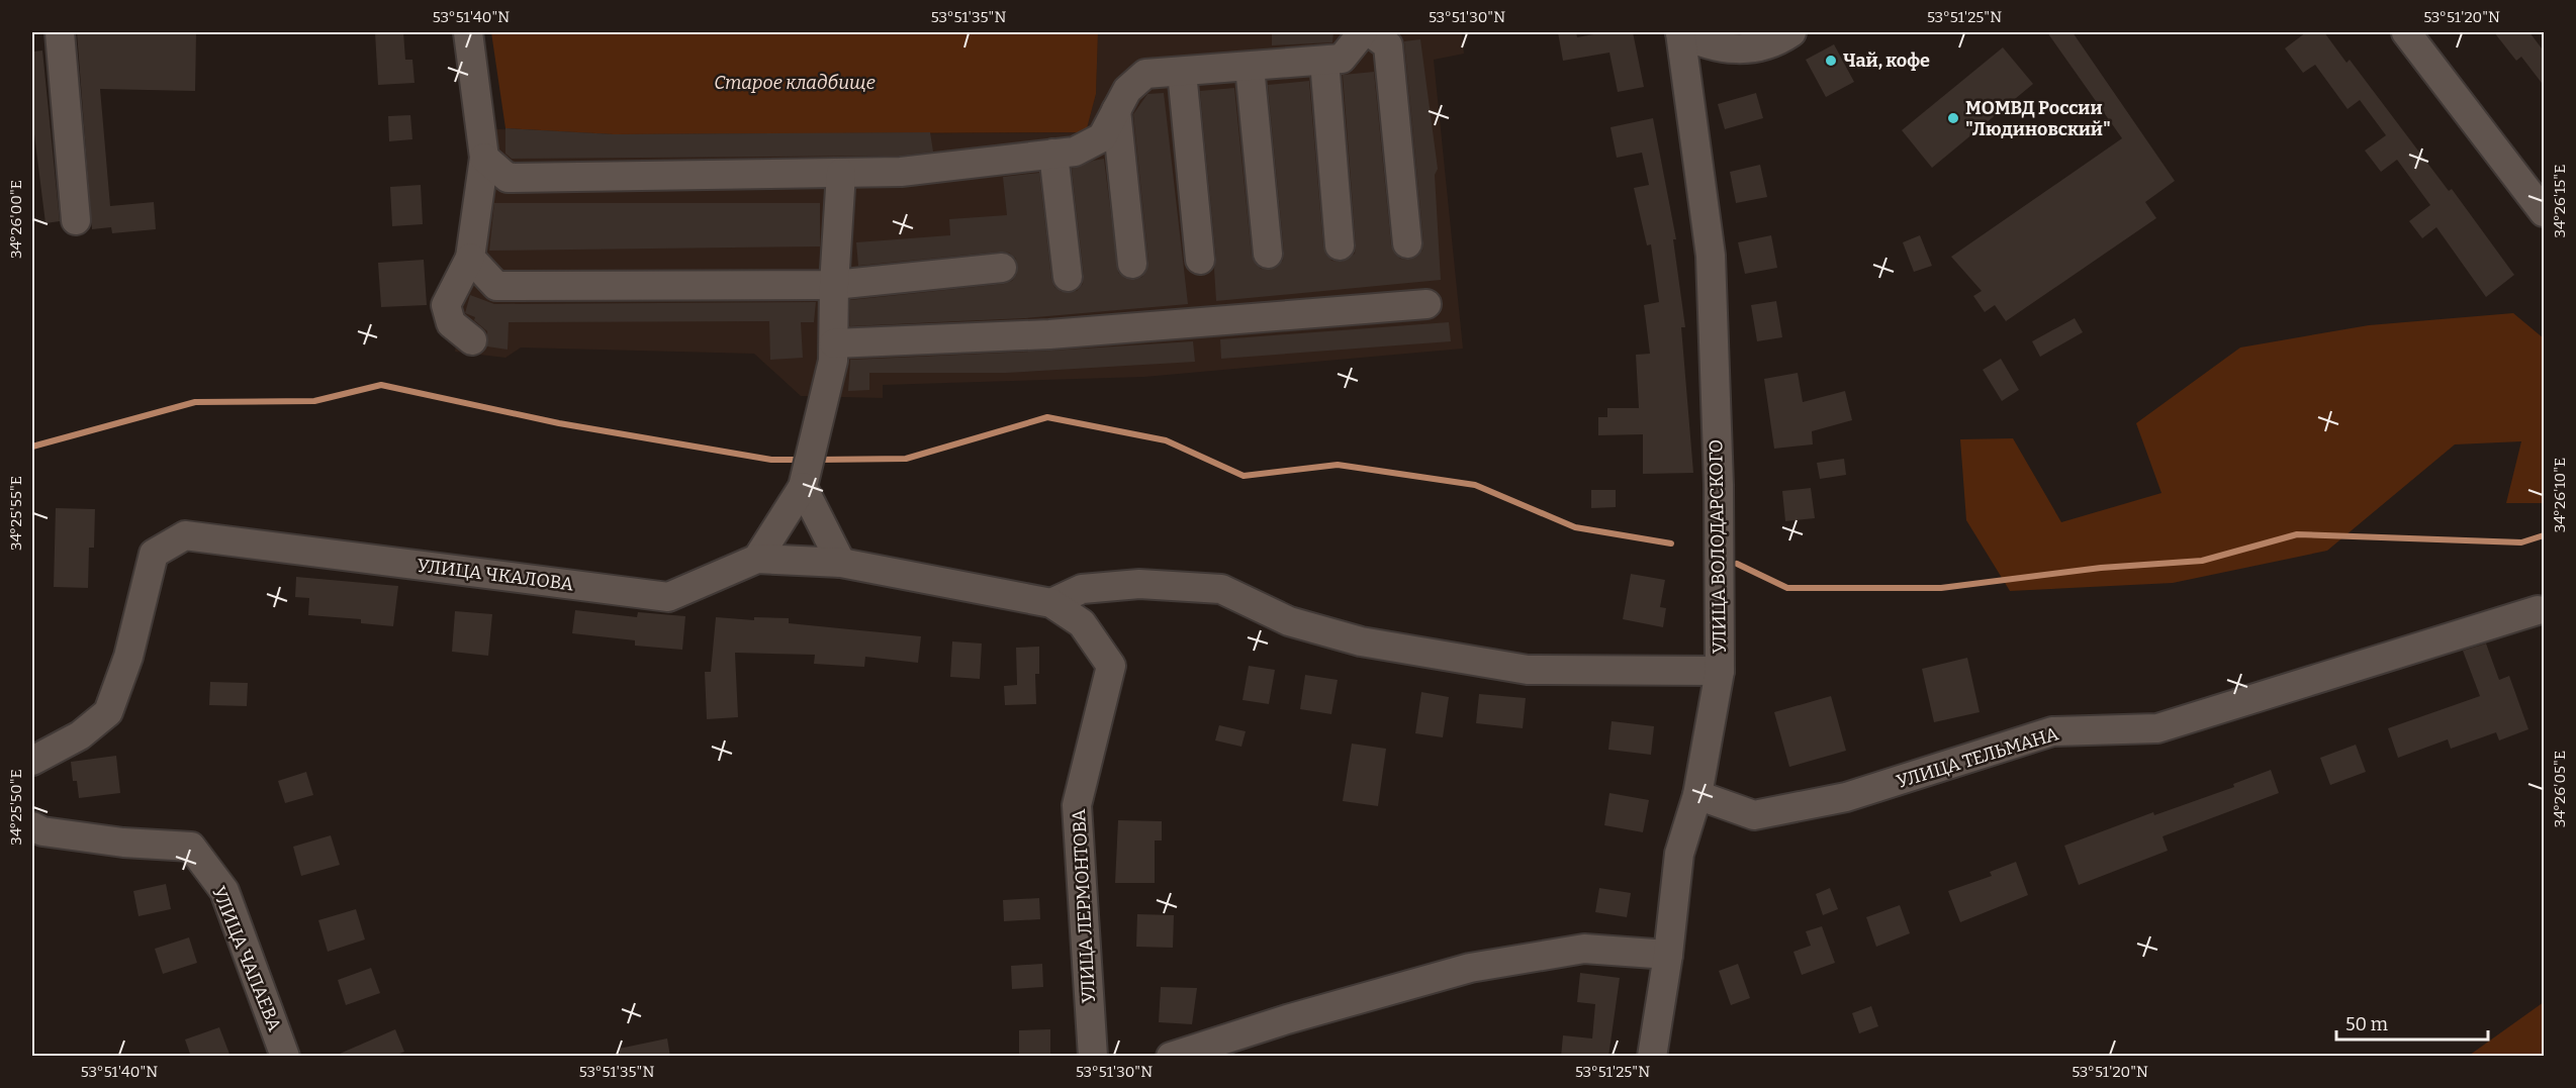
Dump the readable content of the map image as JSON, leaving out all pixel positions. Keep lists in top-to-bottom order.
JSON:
{
  "streets": {
    "street": [
      "УЛИЦА ВОЛОДАРСКОГО",
      "УЛИЦА ЧКАЛОВА",
      "УЛИЦА ТЕЛЬМАНА",
      "УЛИЦА ЛЕРМОНТОВА",
      "УЛИЦА ЧАПАЕВА"
    ]
  },
  "crossings": [
    ["УЛИЦА ВОЛОДАРСКОГО", "УЛИЦА ТЕЛЬМАНА"],
    ["УЛИЦА ЧКАЛОВА", "УЛИЦА ЛЕРМОНТОВА"]
  ],
  "parks": ["Старое кладбище"],
  "places": ["Чай, кофе", "МОМВД России \"Людиновский\""],
  "scale_bar": "50 m",
  "coordinates": [
    "53°51'40\"N",
    "53°51'35\"N",
    "53°51'30\"N",
    "53°51'25\"N",
    "53°51'20\"N",
    "34°26'15\"E",
    "34°26'00\"E",
    "34°26'10\"E",
    "34°25'55\"E",
    "34°26'05\"E",
    "34°25'50\"E"
  ]
}
